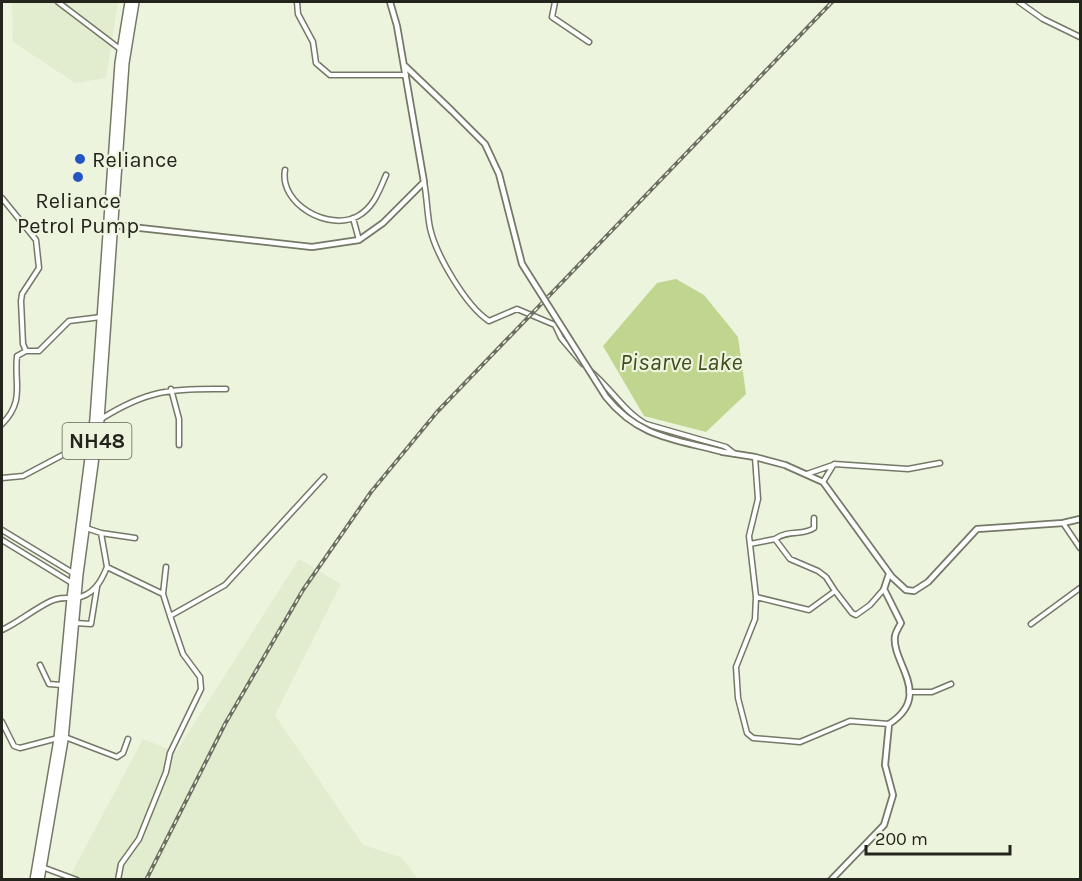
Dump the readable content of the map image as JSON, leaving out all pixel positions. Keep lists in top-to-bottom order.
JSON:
{
  "streets": {
    "highway": ["NH48"]
  },
  "water": ["Pisarve Lake"],
  "places": ["Reliance", "Reliance Petrol Pump"],
  "scale_bar": "200 m"
}
